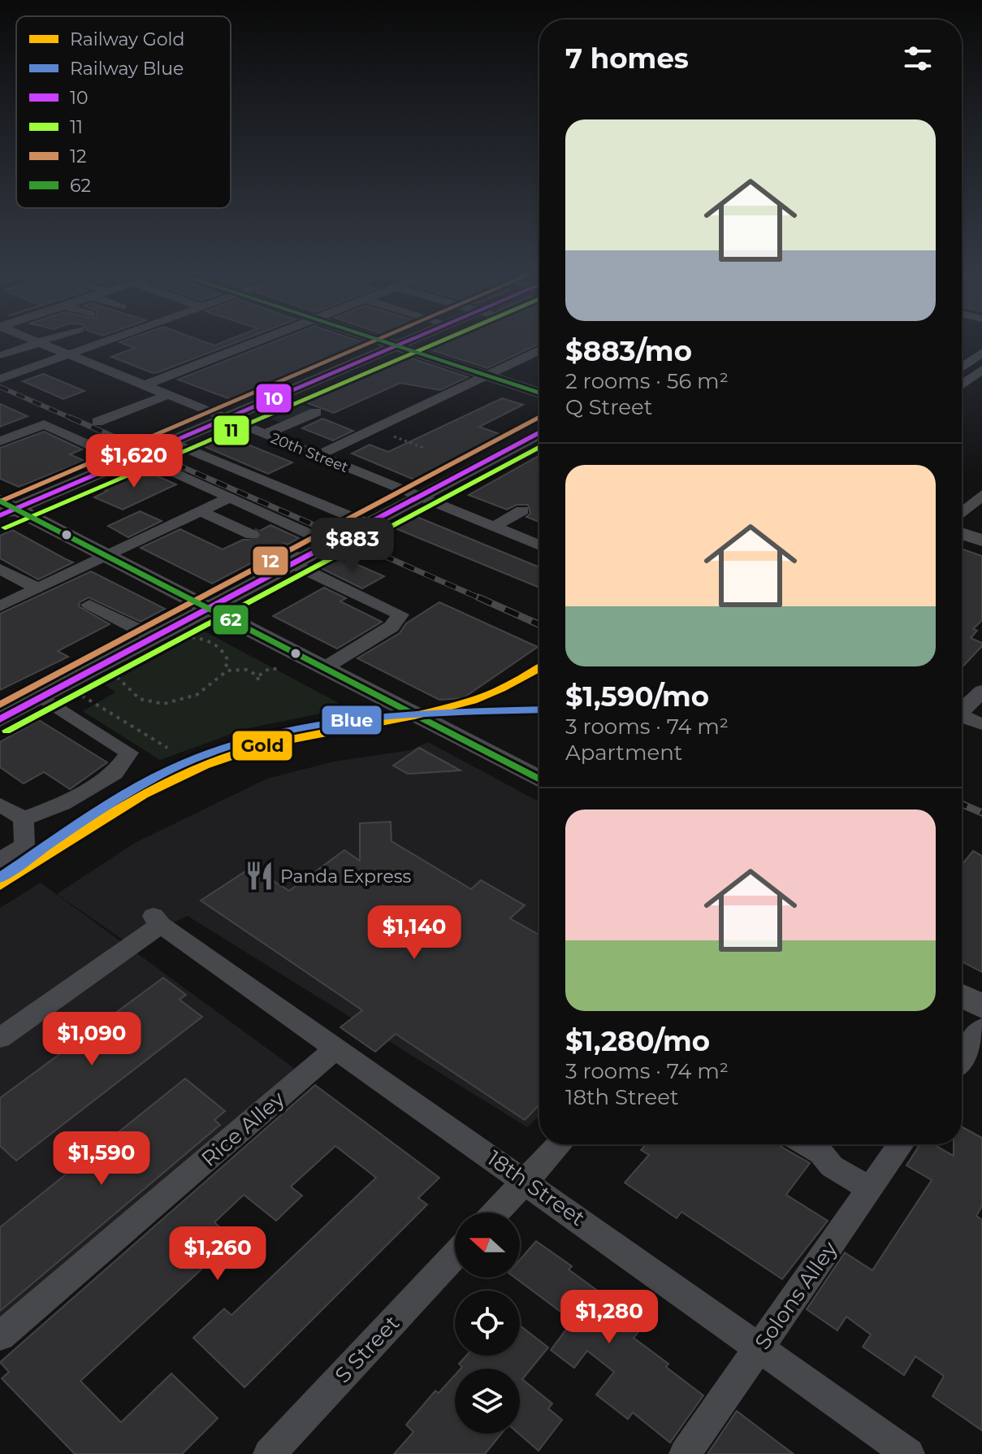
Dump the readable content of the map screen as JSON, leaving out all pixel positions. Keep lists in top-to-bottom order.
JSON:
{
  "streets": {
    "street": [
      "20th Street",
      "Rice Alley",
      "18th Street",
      "Solons Alley",
      "S Street"
    ]
  },
  "crossings": [
    ["Rice Alley", "18th Street"],
    ["18th Street", "Solons Alley"]
  ],
  "places": {
    "restaurant": ["Panda Express"]
  },
  "lines": [
    "transit line 10",
    "transit line 11",
    "transit line 12",
    "transit line 62",
    "rail line Gold",
    "rail line Blue"
  ],
  "legend": [
    "Railway Gold",
    "Railway Blue",
    "10",
    "11",
    "12",
    "62"
  ],
  "north": "left",
  "page": {
    "heading": "7 homes",
    "list": [
      {
        "name": "$883/mo",
        "note": "2 rooms · 56 m² · Q Street"
      },
      {
        "name": "$1,590/mo",
        "note": "3 rooms · 74 m² · Apartment"
      },
      {
        "name": "$1,280/mo",
        "note": "3 rooms · 74 m² · 18th Street"
      }
    ],
    "price": [
      "$1,620",
      "$883",
      "$1,140",
      "$1,090",
      "$1,590",
      "$1,260",
      "$1,280"
    ]
  }
}
